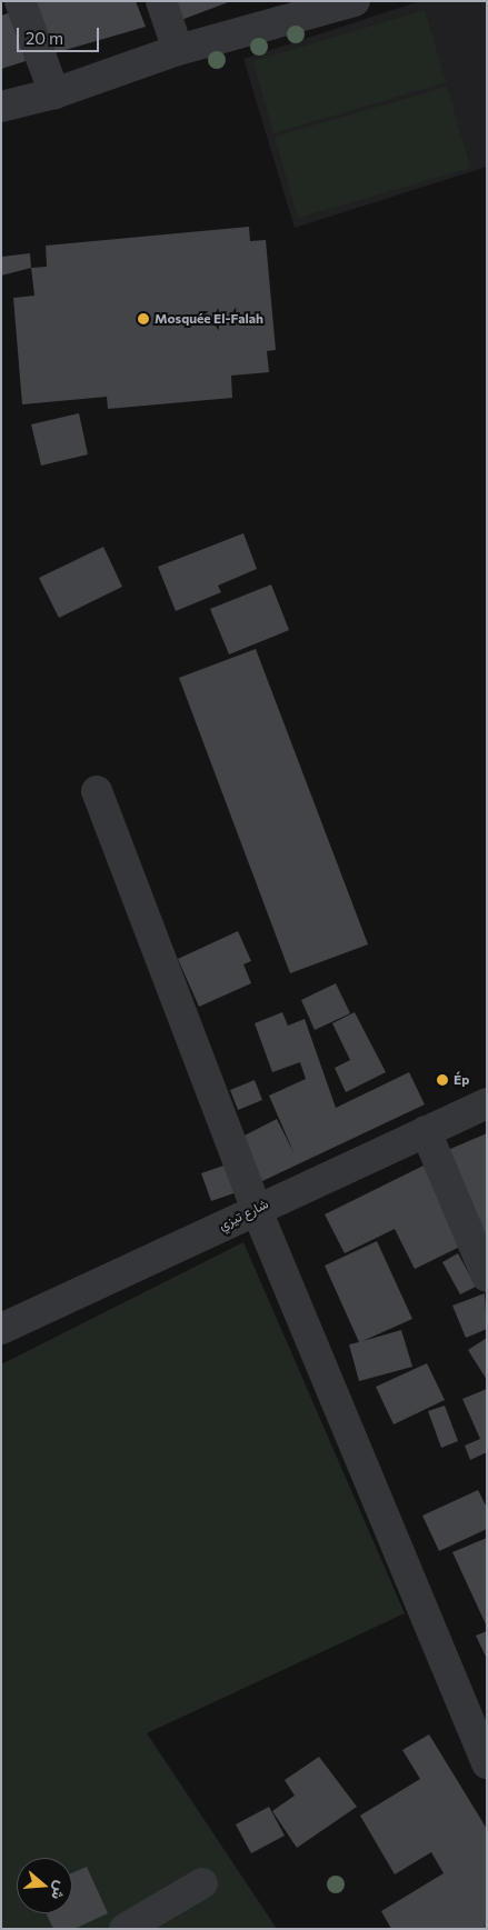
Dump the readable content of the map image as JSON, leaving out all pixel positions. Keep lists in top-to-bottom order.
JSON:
{
  "streets": {
    "street": ["شارع تيزي"]
  },
  "places": ["Mosquée El-Falah", "Ép"],
  "scale_bar": "20 m",
  "north": "right"
}
